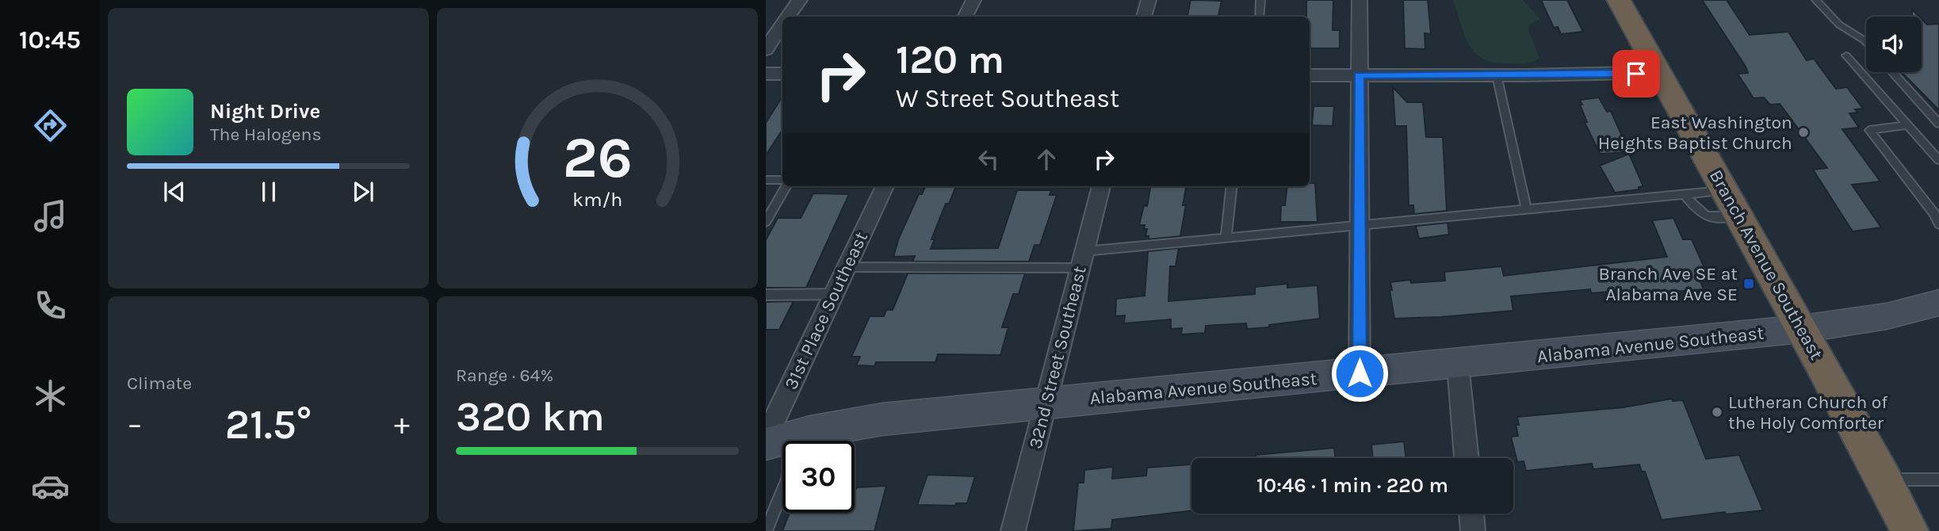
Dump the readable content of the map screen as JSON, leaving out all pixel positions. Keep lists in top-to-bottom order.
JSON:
{
  "streets": {
    "highway": ["Branch Avenue Southeast"],
    "main road": ["Alabama Avenue Southeast"],
    "street": ["31st Place Southeast", "32nd Street Southeast"]
  },
  "crossings": [
    ["Branch Avenue Southeast", "Alabama Avenue Southeast"],
    ["31st Place Southeast", "Alabama Avenue Southeast"],
    ["Alabama Avenue Southeast", "32nd Street Southeast"]
  ],
  "places": {
    "other": ["East Washington Heights Baptist Church", "Lutheran Church of the Holy Comforter"],
    "transit": ["Branch Ave SE at Alabama Ave SE"]
  },
  "page": {
    "tabs": "10:45",
    "turn": ["120 m", "W Street Southeast"],
    "song": ["Night Drive", "The Halogens"],
    "tile": [
      "Climate",
      ["Range · 64%", "320 km"]
    ],
    "heat": ["−", "21.5°", "+"],
    "limit": "30",
    "trip": "10:46 · 1 min · 220 m",
    "gauge": ["26", "km/h"]
  }
}
